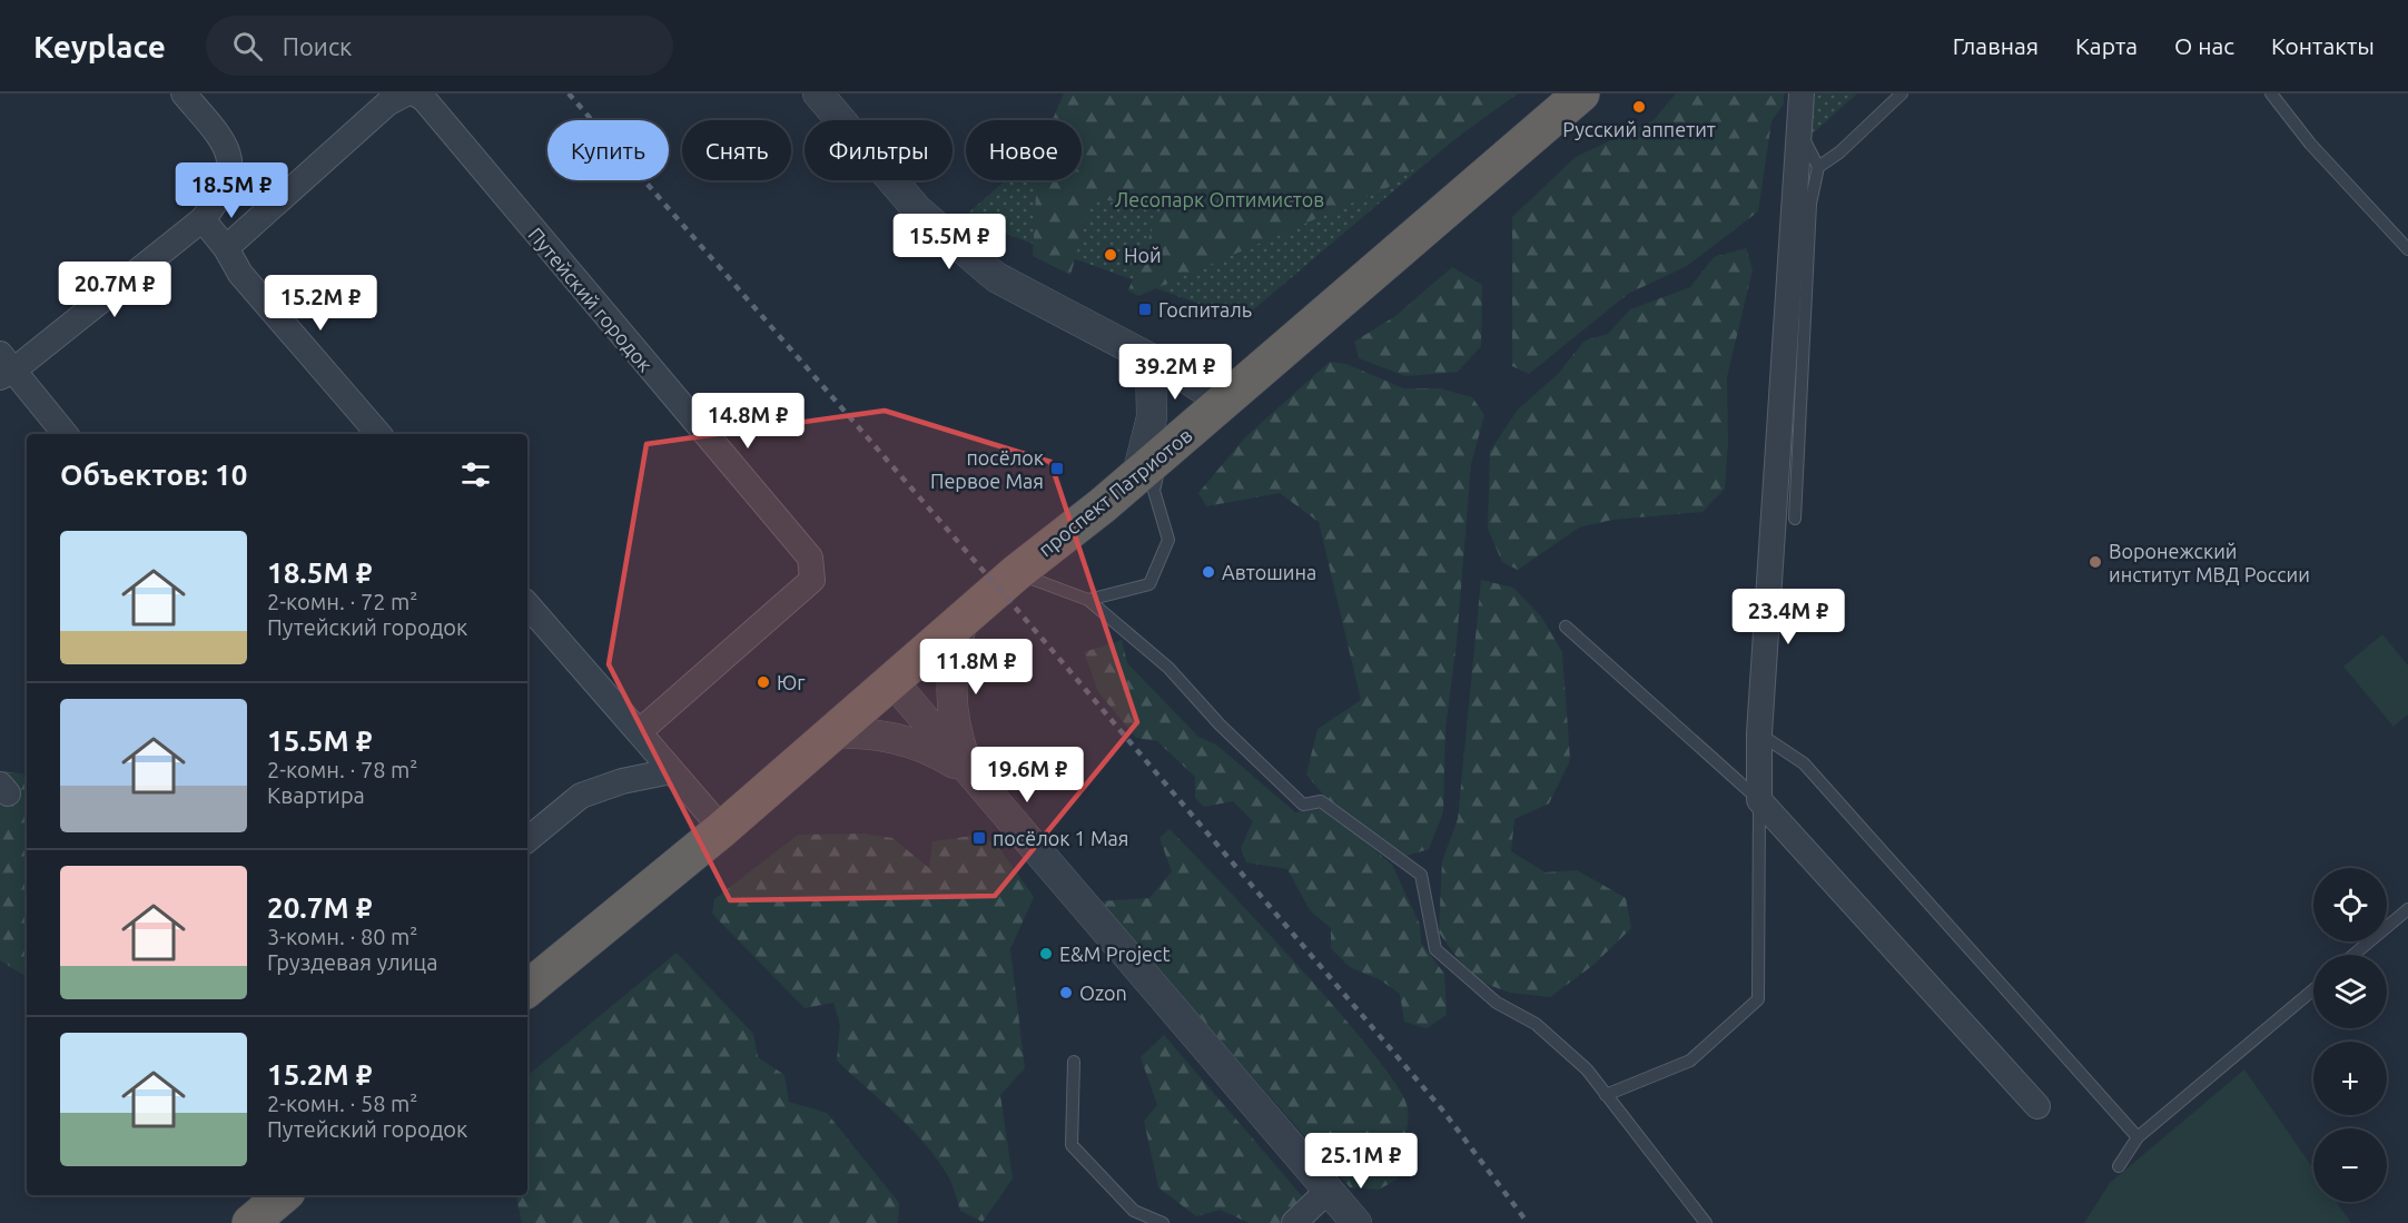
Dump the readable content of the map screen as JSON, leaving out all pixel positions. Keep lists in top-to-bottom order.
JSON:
{
  "streets": {
    "highway": ["проспект Патриотов"],
    "street": ["Путейский городок"]
  },
  "parks": ["Лесопарк Оптимистов"],
  "places": {
    "other": [
      "Русский аппетит",
      "Ной",
      "Воронежский институт МВД России",
      "Автошина",
      "Юг",
      "E&M Project",
      "Ozon"
    ],
    "transit": ["Госпиталь", "посёлок Первое Мая", "посёлок 1 Мая"]
  },
  "page": {
    "header": "Keyplace",
    "search": "Поиск",
    "nav": [
      "Главная",
      "Карта",
      "О нас",
      "Контакты"
    ],
    "chip": [
      "Купить",
      "Снять",
      "Фильтры",
      "Новое"
    ],
    "price": [
      "18.5M ₽",
      "15.5M ₽",
      "20.7M ₽",
      "15.2M ₽",
      "39.2M ₽",
      "14.8M ₽",
      "23.4M ₽",
      "11.8M ₽",
      "19.6M ₽",
      "25.1M ₽"
    ],
    "heading": "Объектов: 10",
    "list": [
      {
        "name": "18.5M ₽",
        "note": "2-комн. · 72 m² · Путейский городок"
      },
      {
        "name": "15.5M ₽",
        "note": "2-комн. · 78 m² · Квартира"
      },
      {
        "name": "20.7M ₽",
        "note": "3-комн. · 80 m² · Груздевая улица"
      },
      {
        "name": "15.2M ₽",
        "note": "2-комн. · 58 m² · Путейский городок"
      }
    ],
    "map_buttons": ["+", "−"]
  }
}
